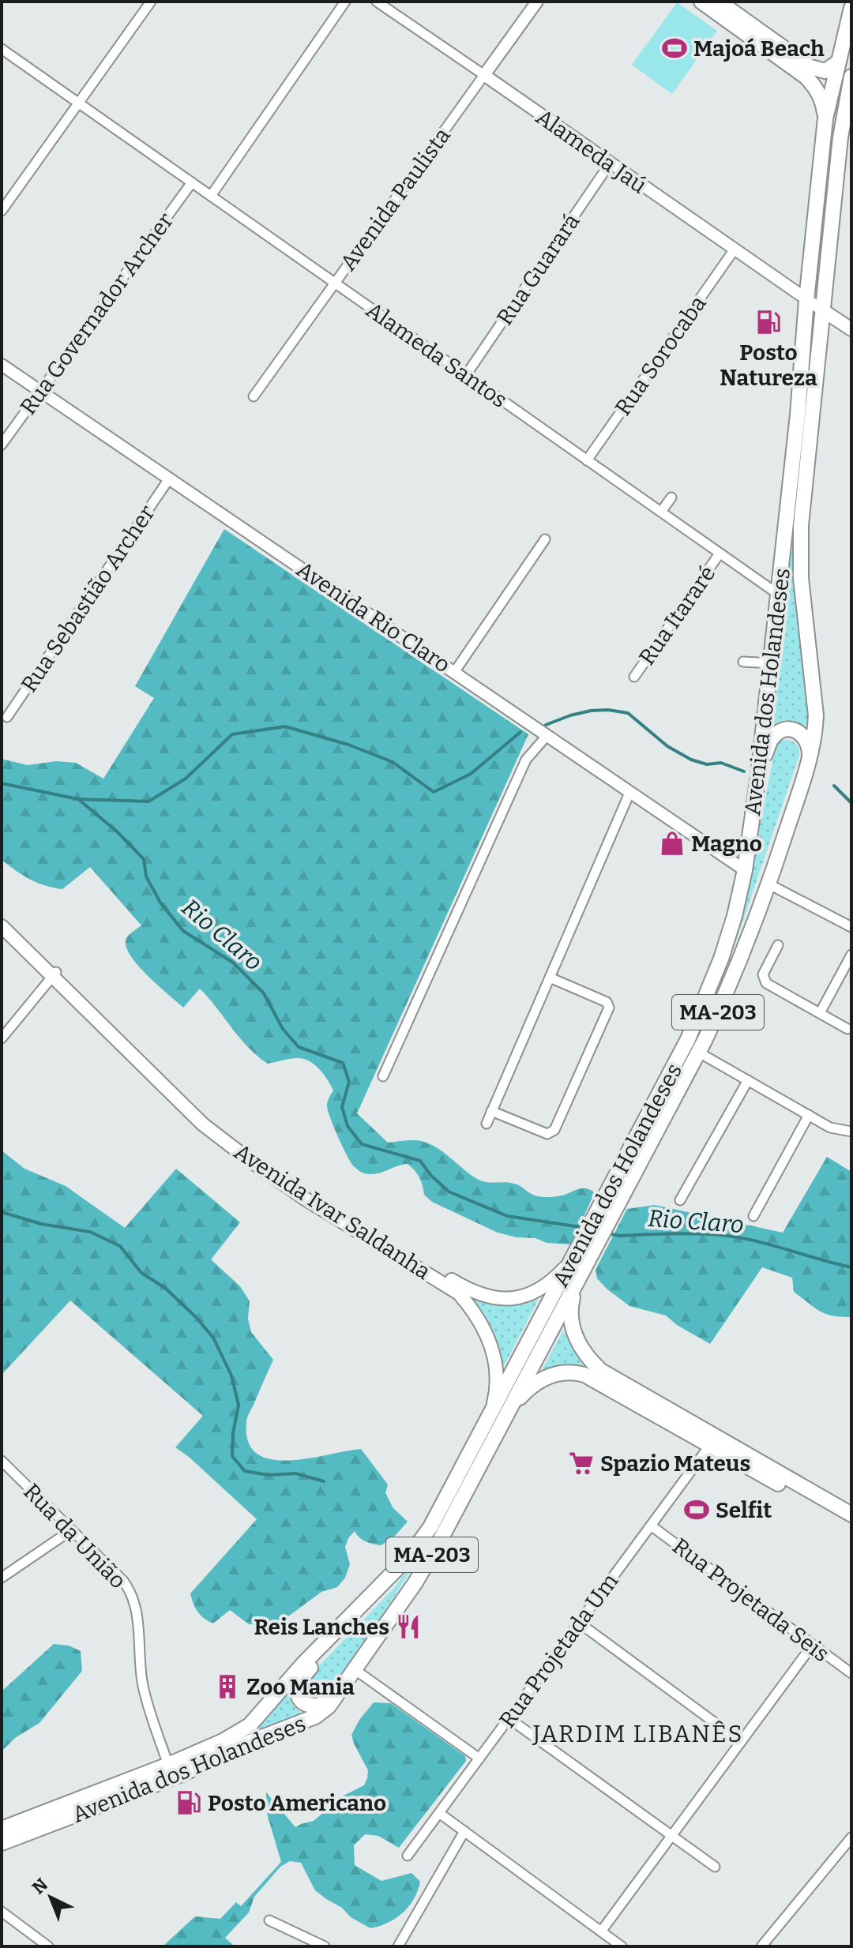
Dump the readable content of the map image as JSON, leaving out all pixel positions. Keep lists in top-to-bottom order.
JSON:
{
  "streets": {
    "main road": ["Avenida dos Holandeses", "MA-203", "Avenida Ivar Saldanha"],
    "street": [
      "Alameda Jaú",
      "Avenida Paulista",
      "Rua Guarará",
      "Rua Governador Archer",
      "Alameda Santos",
      "Rua Sorocaba",
      "Rua Sebastião Archer",
      "Rua Itararé",
      "Avenida Rio Claro",
      "Rua da União",
      "Rua Projetada Seis",
      "Rua Projetada Um"
    ]
  },
  "crossings": [
    ["Alameda Jaú", "Avenida Paulista"],
    ["Alameda Jaú", "Rua Guarará"],
    ["Alameda Jaú", "Rua Sorocaba"],
    ["Alameda Jaú", "Avenida dos Holandeses"],
    ["Avenida Paulista", "Alameda Santos"],
    ["Rua Guarará", "Alameda Santos"],
    ["Rua Governador Archer", "Alameda Santos"],
    ["Rua Governador Archer", "Avenida Rio Claro"],
    ["Alameda Santos", "Rua Sorocaba"],
    ["Alameda Santos", "Rua Itararé"],
    ["Alameda Santos", "Avenida dos Holandeses"],
    ["Rua Sebastião Archer", "Avenida Rio Claro"],
    ["Avenida Rio Claro", "Avenida dos Holandeses"],
    ["Avenida dos Holandeses", "Avenida Ivar Saldanha"],
    ["Avenida dos Holandeses", "Rua da União"],
    ["Rua Projetada Seis", "Rua Projetada Um"]
  ],
  "districts": ["JARDIM LIBANÊS"],
  "water": ["Rio Claro"],
  "places": {
    "sports": ["Majoá Beach", "Selfit"],
    "fuel station": ["Posto Natureza", "Posto Americano"],
    "shop": ["Magno"],
    "supermarket": ["Spazio Mateus"],
    "restaurant": ["Reis Lanches"],
    "building": ["Zoo Mania"]
  },
  "north": "top left"
}
